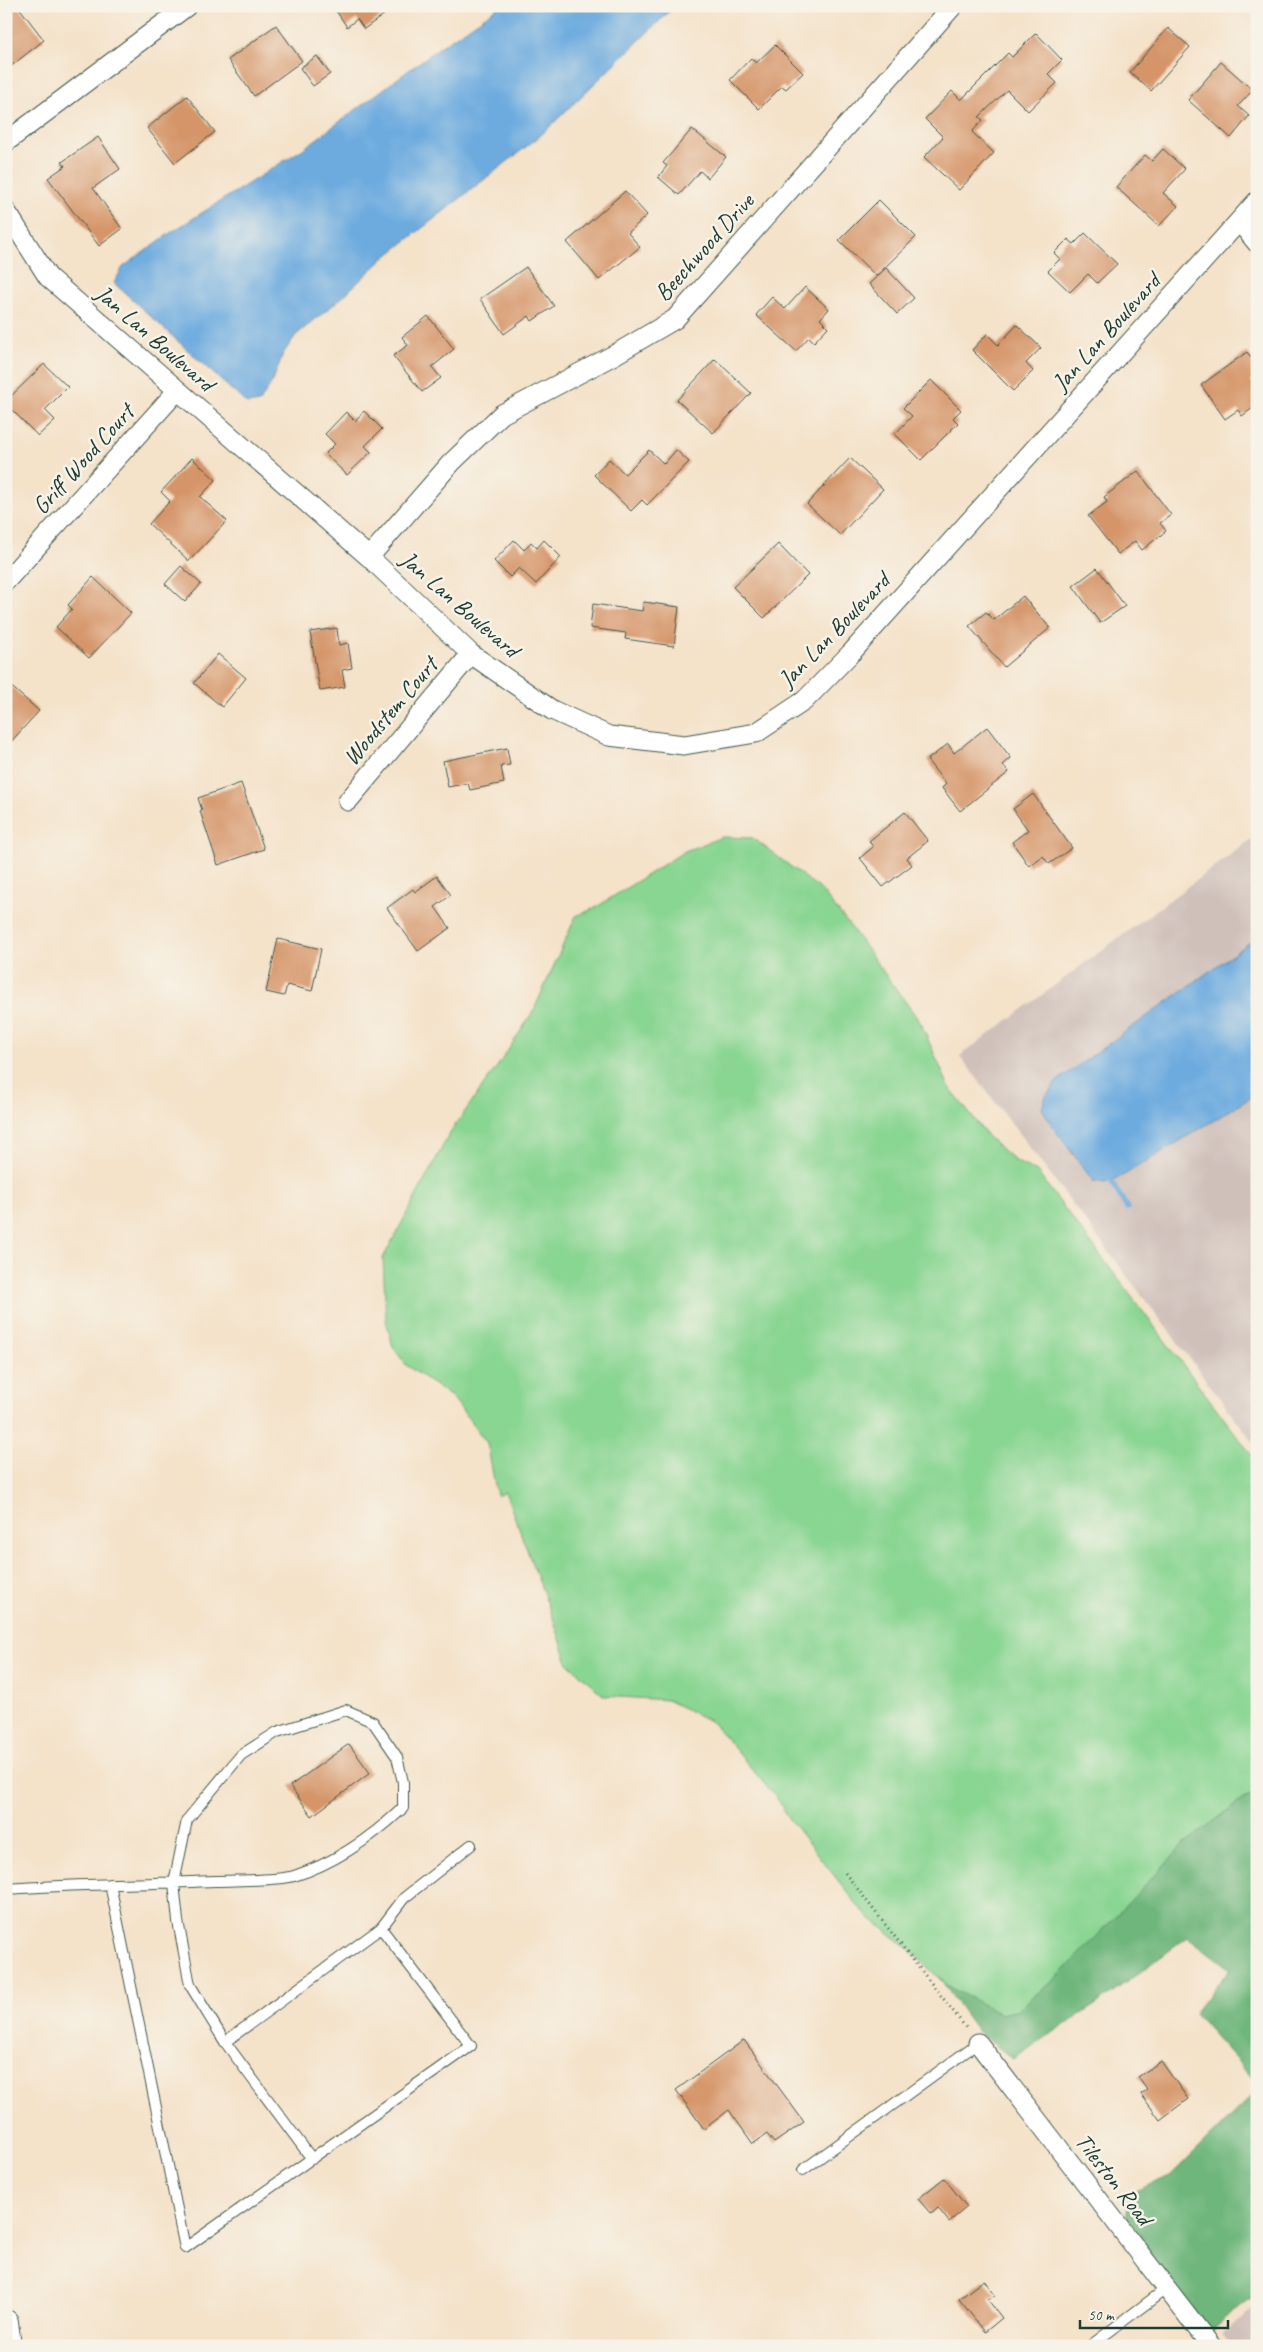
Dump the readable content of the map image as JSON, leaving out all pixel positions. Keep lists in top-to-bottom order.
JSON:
{
  "streets": {
    "street": [
      "Beechwood Drive",
      "Jan Lan Boulevard",
      "Griff Wood Court",
      "Woodstem Court",
      "Tileston Road"
    ]
  },
  "crossings": [
    ["Beechwood Drive", "Jan Lan Boulevard"],
    ["Jan Lan Boulevard", "Griff Wood Court"],
    ["Jan Lan Boulevard", "Woodstem Court"]
  ],
  "scale_bar": "50 m"
}
